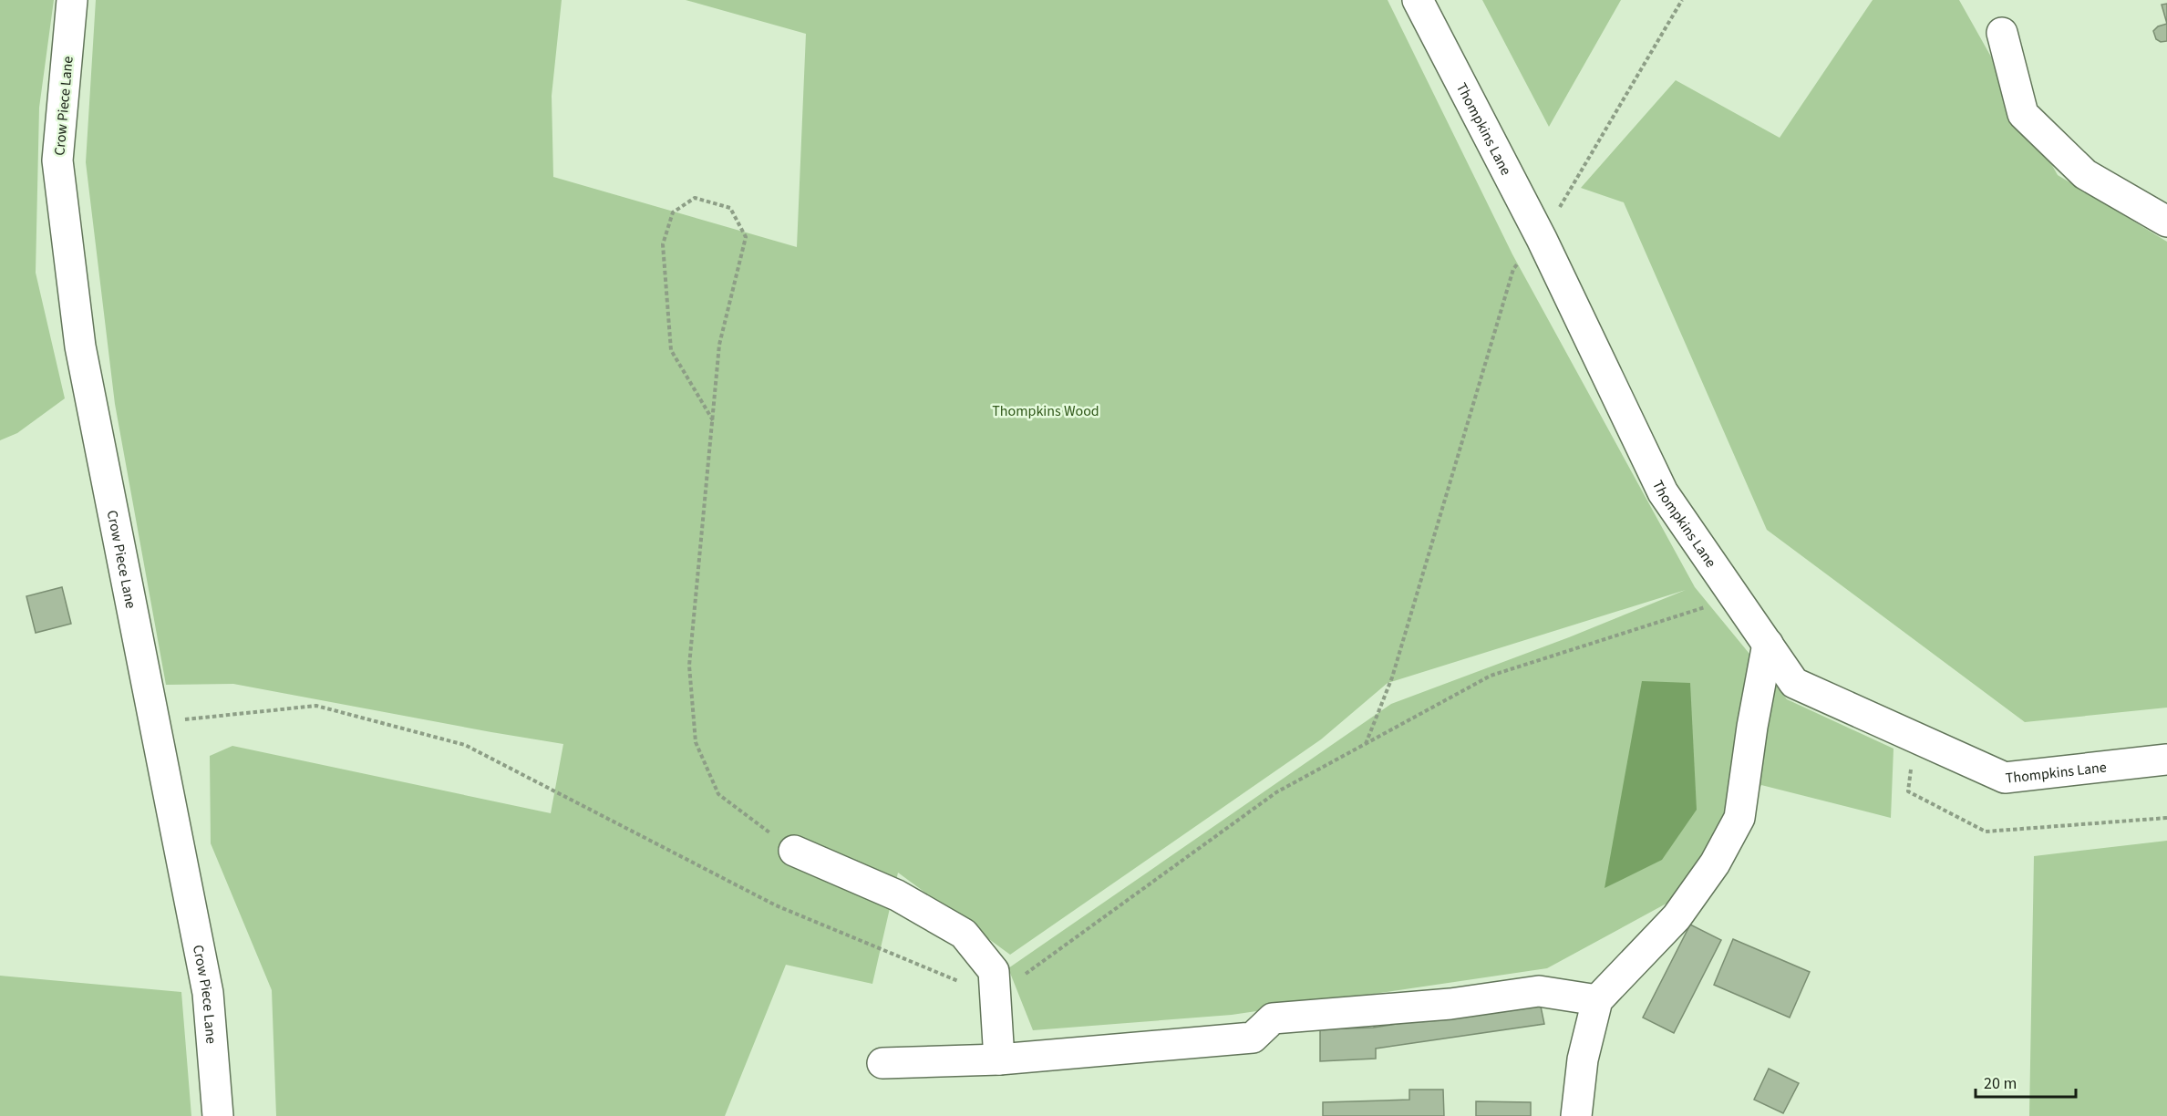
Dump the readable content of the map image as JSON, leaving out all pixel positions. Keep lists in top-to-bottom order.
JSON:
{
  "streets": {
    "street": ["Crow Piece Lane", "Thompkins Lane"]
  },
  "parks": ["Thompkins Wood"],
  "scale_bar": "20 m"
}
